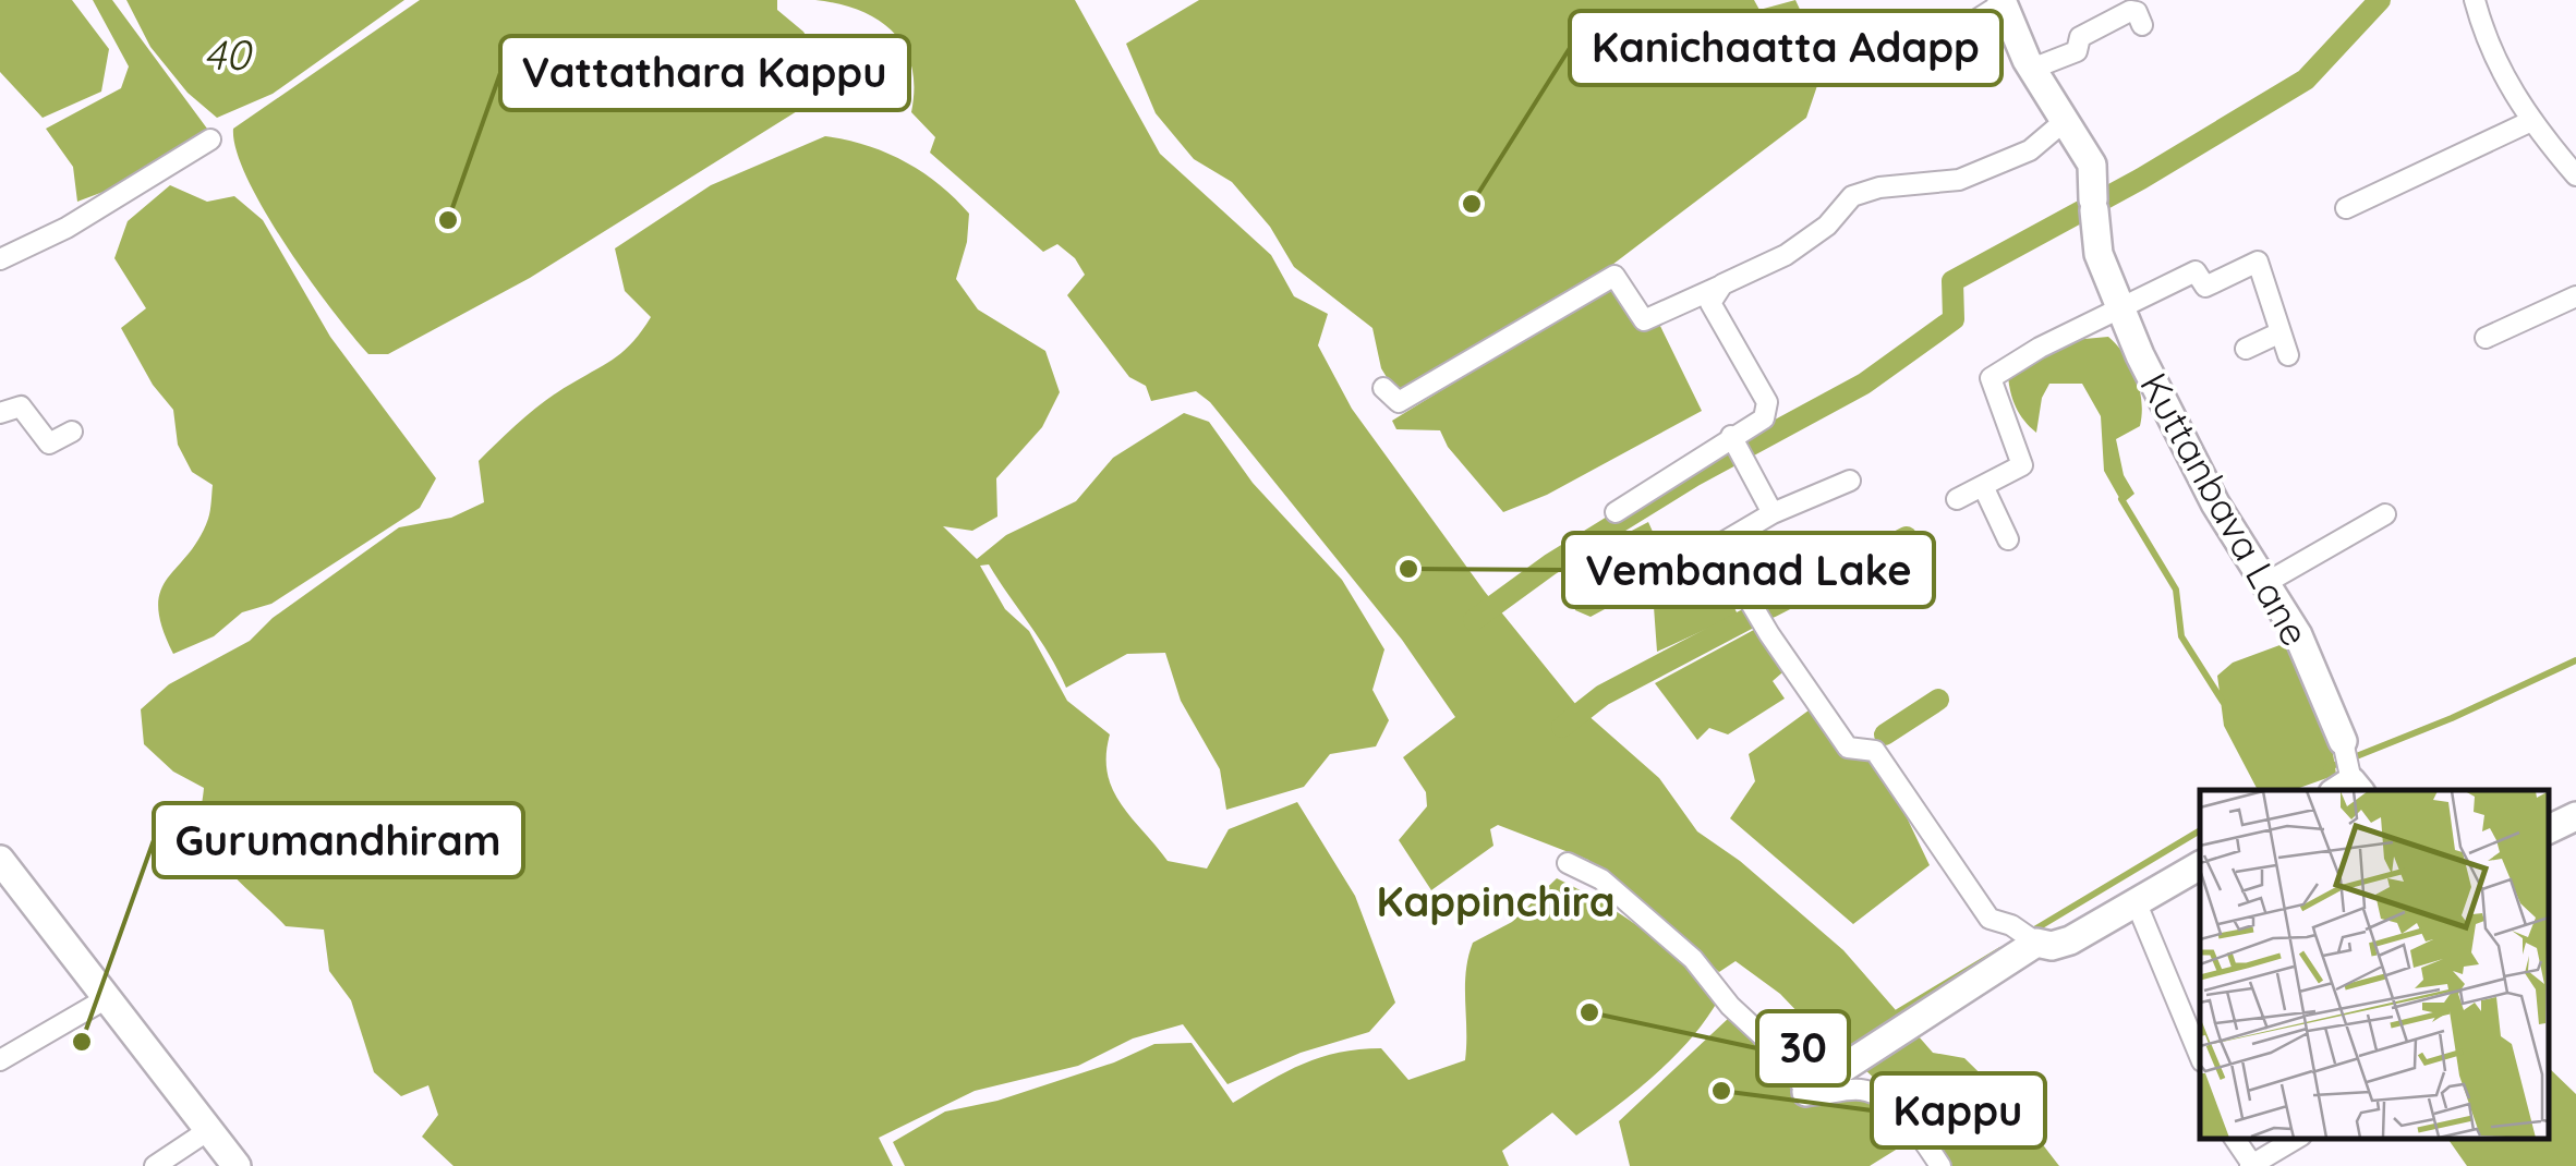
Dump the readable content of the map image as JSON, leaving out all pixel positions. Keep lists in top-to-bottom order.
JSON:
{
  "streets": {
    "street": ["Kuttanbava Lane"]
  },
  "districts": ["Kappinchira"],
  "water": ["40"],
  "places": [
    "Kanichaatta Adapp",
    "Vattathara Kappu",
    "Vembanad Lake",
    "30",
    "Gurumandhiram",
    "Kappu"
  ]
}
